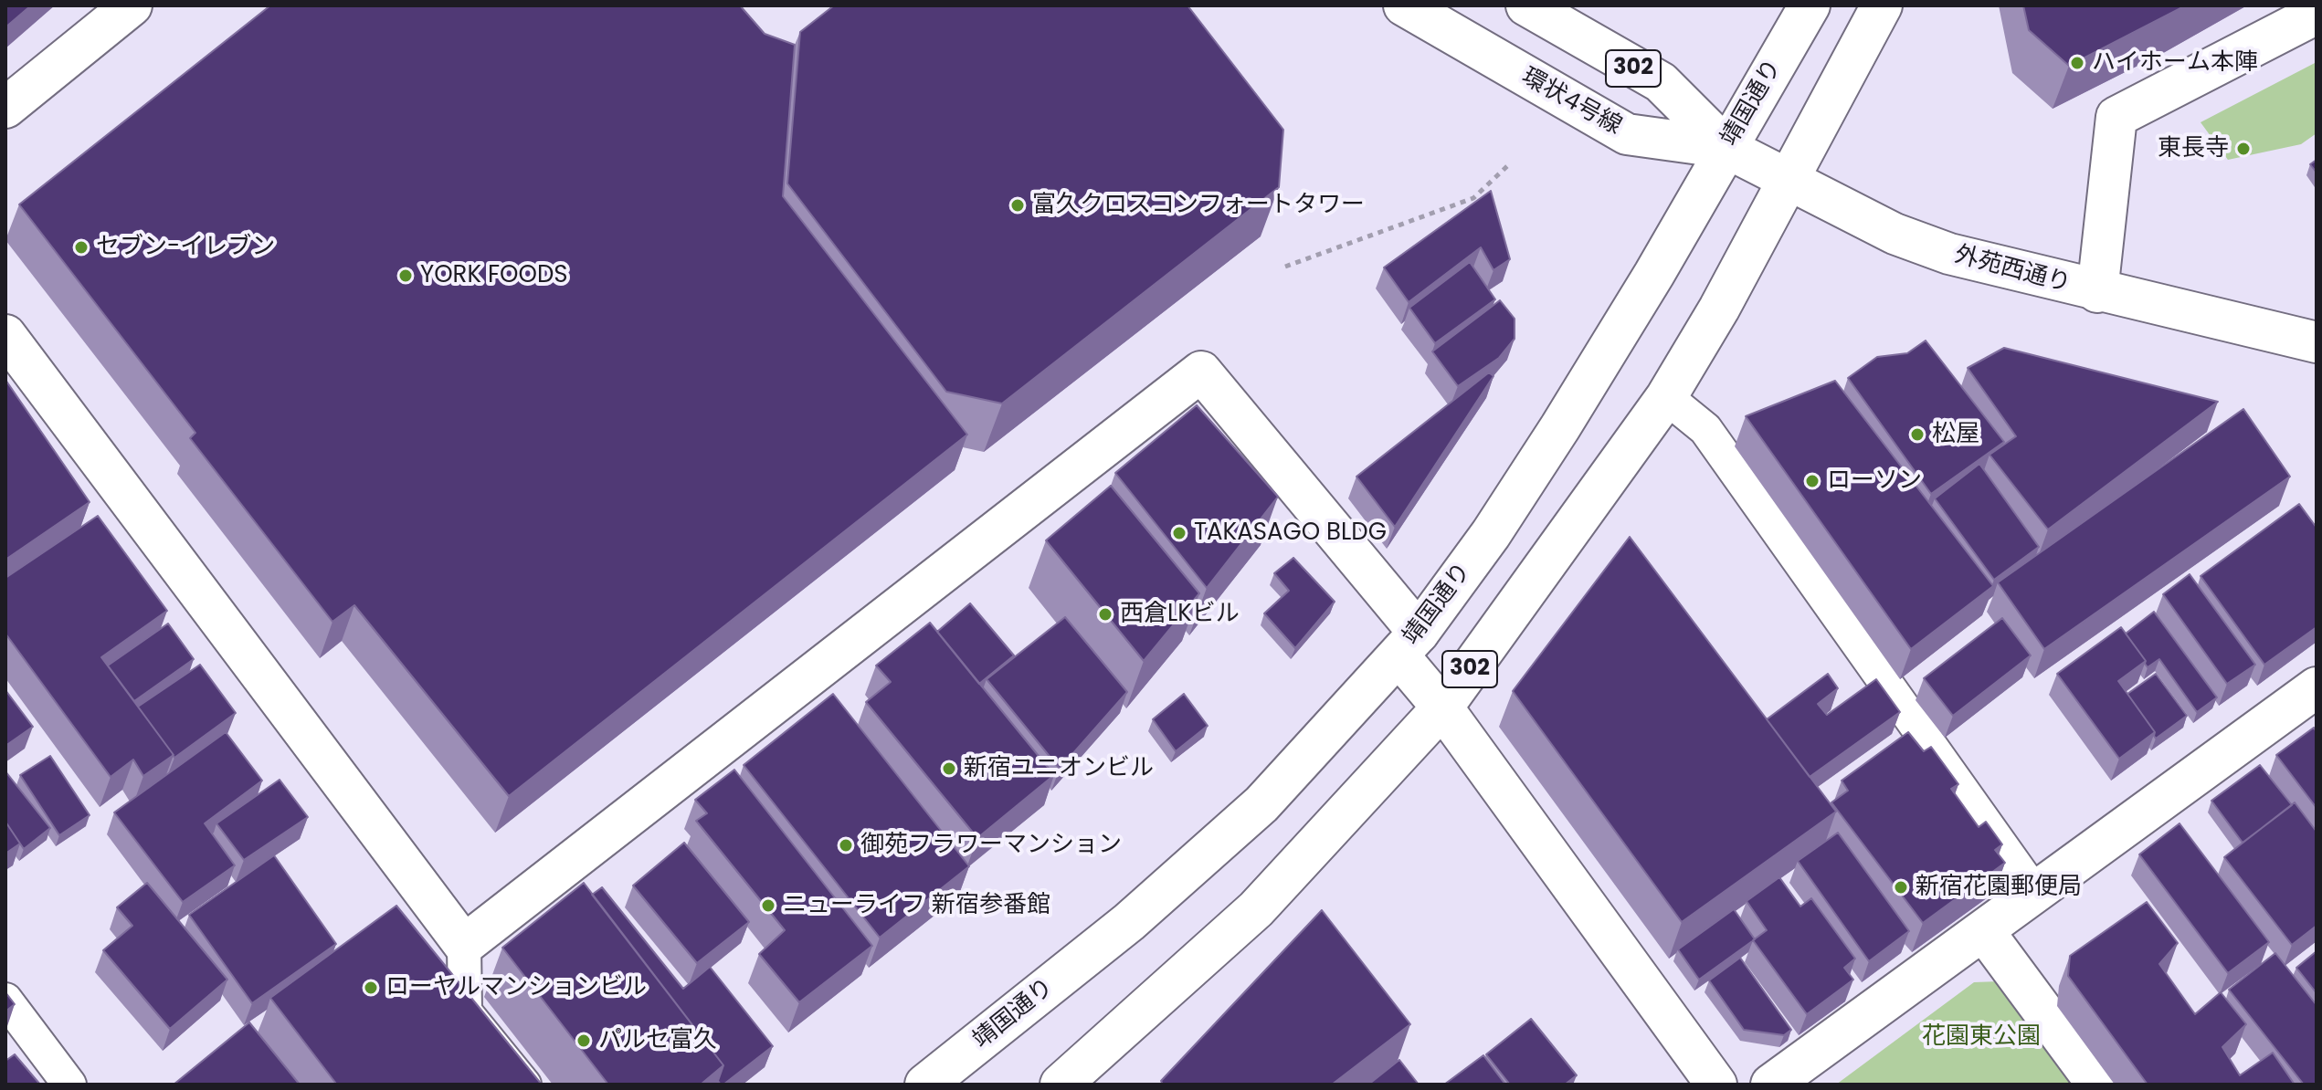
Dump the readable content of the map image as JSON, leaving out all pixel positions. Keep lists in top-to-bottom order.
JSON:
{
  "streets": {
    "main road": [
      "302",
      "環状4号線",
      "靖国通り",
      "外苑西通り"
    ]
  },
  "crossings": [
    ["302", "環状4号線"],
    ["302", "靖国通り"],
    ["302", "外苑西通り"],
    ["環状4号線", "靖国通り"],
    ["環状4号線", "外苑西通り"],
    ["靖国通り", "外苑西通り"]
  ],
  "parks": ["花園東公園"],
  "places": [
    "ハイホーム本陣",
    "東長寺",
    "富久クロスコンフォートタワー",
    "セブン-イレブン",
    "YORK FOODS",
    "松屋",
    "ローソン",
    "TAKASAGO BLDG",
    "西倉LKビル",
    "新宿ユニオンビル",
    "御苑フラワーマンション",
    "新宿花園郵便局",
    "ニューライフ 新宿参番館",
    "ローヤルマンションビル",
    "パルセ富久"
  ]
}
